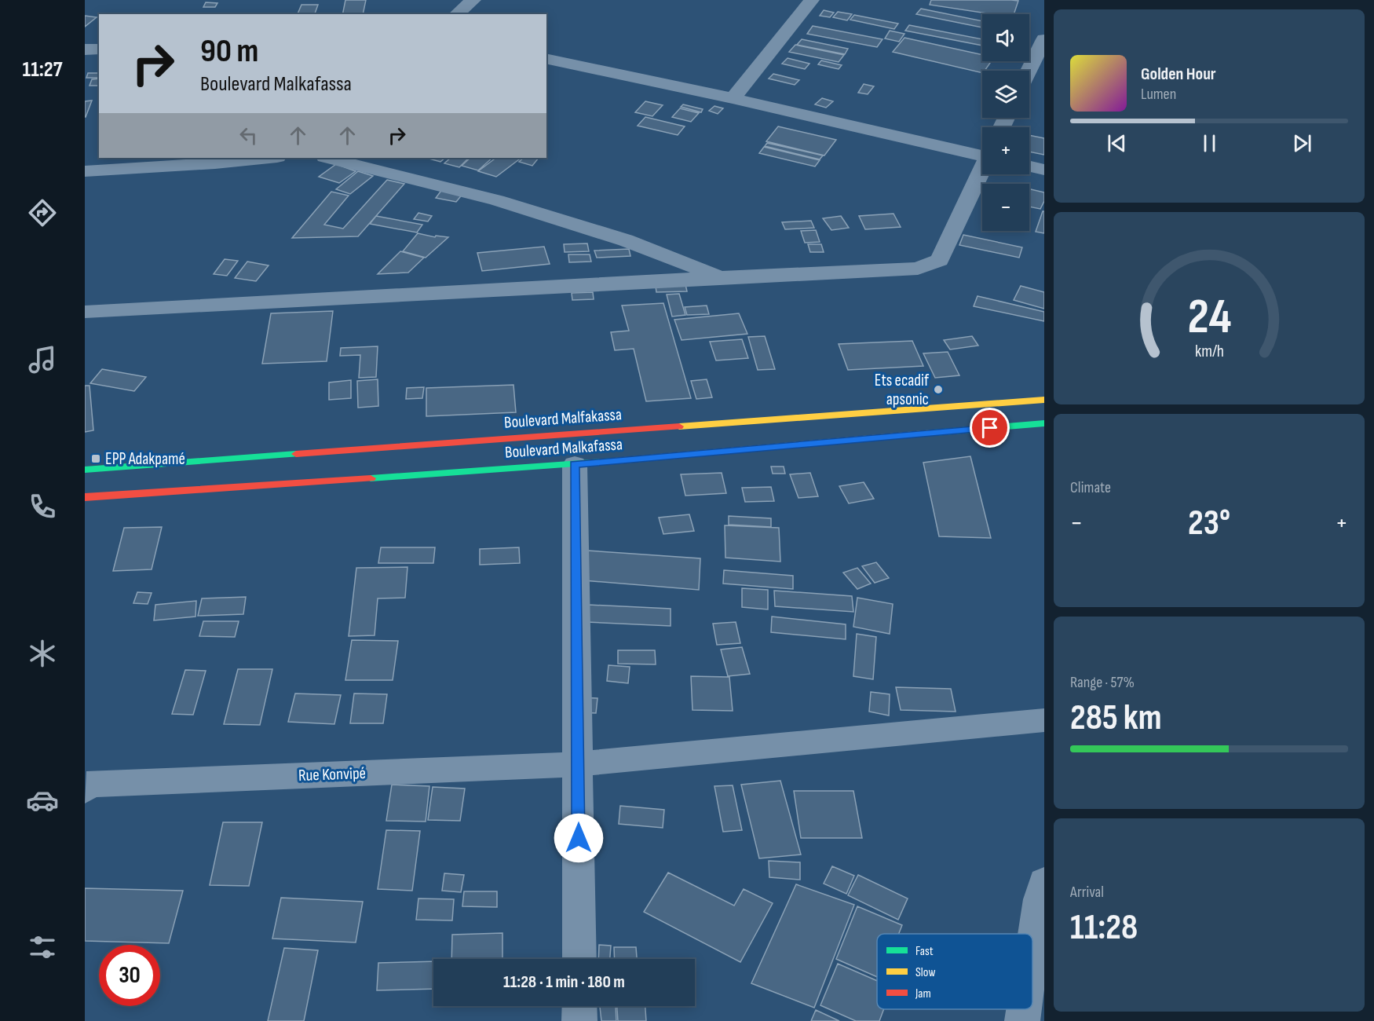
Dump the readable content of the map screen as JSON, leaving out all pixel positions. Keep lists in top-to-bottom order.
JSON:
{
  "streets": {
    "main road": ["Boulevard Malfakassa", "Boulevard Malkafassa"],
    "street": ["Rue Konvipé"]
  },
  "places": {
    "other": ["Ets ecadif apsonic"],
    "transit": ["EPP Adakpamé"]
  },
  "legend": ["Fast", "Slow", "Jam"],
  "page": {
    "tabs": "11:27",
    "map_buttons": ["+", "−"],
    "turn": ["90 m", "Boulevard Malkafassa"],
    "song": ["Golden Hour", "Lumen"],
    "tile": [
      "Climate",
      ["Range · 57%", "285 km"],
      ["Arrival", "11:28"]
    ],
    "heat": ["−", "23°", "+"],
    "limit": "30",
    "trip": "11:28 · 1 min · 180 m",
    "gauge": ["24", "km/h"]
  }
}
